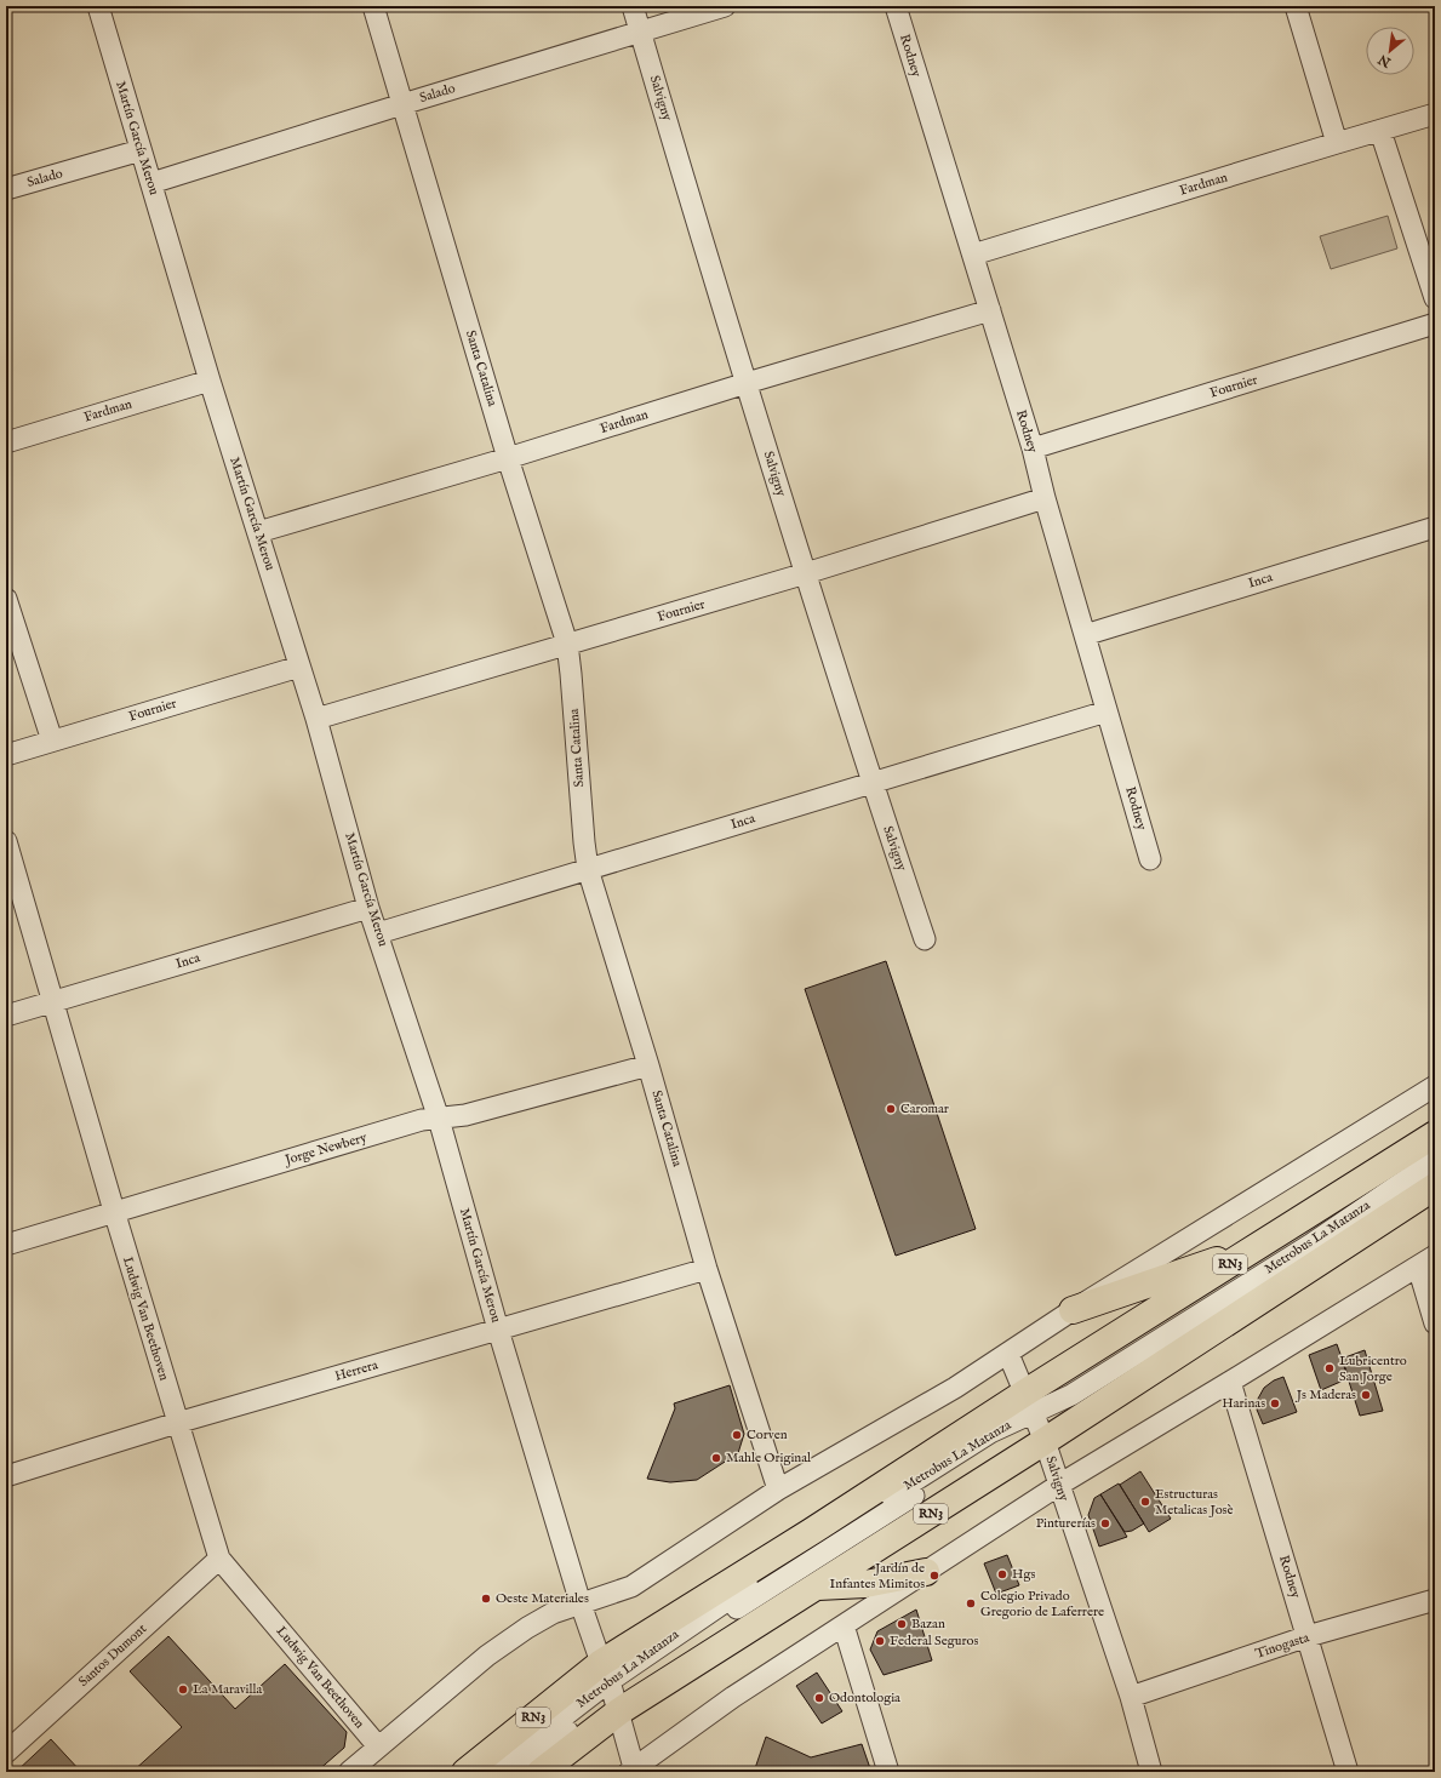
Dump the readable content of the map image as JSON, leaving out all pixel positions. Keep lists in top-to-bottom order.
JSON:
{
  "streets": {
    "highway": ["RN3"],
    "street": [
      "Rodney",
      "Salado",
      "Salvigny",
      "Martín García Merou",
      "Fardman",
      "Santa Catalina",
      "Fournier",
      "Inca",
      "Jorge Newbery",
      "Metrobus La Matanza",
      "Ludwig Van Beethoven",
      "Herrera",
      "Tinogasta",
      "Santos Dumont"
    ]
  },
  "crossings": [
    ["Rodney", "Fardman"],
    ["Rodney", "Fournier"],
    ["Rodney", "Inca"],
    ["Rodney", "Tinogasta"],
    ["Salado", "Salvigny"],
    ["Salado", "Martín García Merou"],
    ["Salado", "Santa Catalina"],
    ["Salvigny", "Fardman"],
    ["Salvigny", "Fournier"],
    ["Salvigny", "Inca"],
    ["Salvigny", "Metrobus La Matanza"],
    ["Salvigny", "RN3"],
    ["Salvigny", "Tinogasta"],
    ["Martín García Merou", "Fardman"],
    ["Martín García Merou", "Fournier"],
    ["Martín García Merou", "Inca"],
    ["Martín García Merou", "Jorge Newbery"],
    ["Martín García Merou", "Metrobus La Matanza"],
    ["Martín García Merou", "RN3"],
    ["Martín García Merou", "Herrera"],
    ["Fardman", "Santa Catalina"],
    ["Santa Catalina", "Fournier"],
    ["Santa Catalina", "Inca"],
    ["Santa Catalina", "Jorge Newbery"],
    ["Santa Catalina", "Herrera"],
    ["Inca", "Ludwig Van Beethoven"],
    ["Jorge Newbery", "Ludwig Van Beethoven"],
    ["Metrobus La Matanza", "RN3"],
    ["Ludwig Van Beethoven", "Herrera"],
    ["Ludwig Van Beethoven", "Santos Dumont"]
  ],
  "places": [
    "Caromar",
    "Lubricentro San Jorge",
    "Js Maderas",
    "Harinas",
    "Corven",
    "Mahle Original",
    "Estructuras Metalicas Josè",
    "Pinturerías",
    "Hgs",
    "Jardín de Infantes Mimitos",
    "Oeste Materiales",
    "Colegio Privado Gregorio de Laferrere",
    "Bazan",
    "Federal Seguros",
    "La Maravilla",
    "Odontologia"
  ],
  "north": "bottom left"
}
